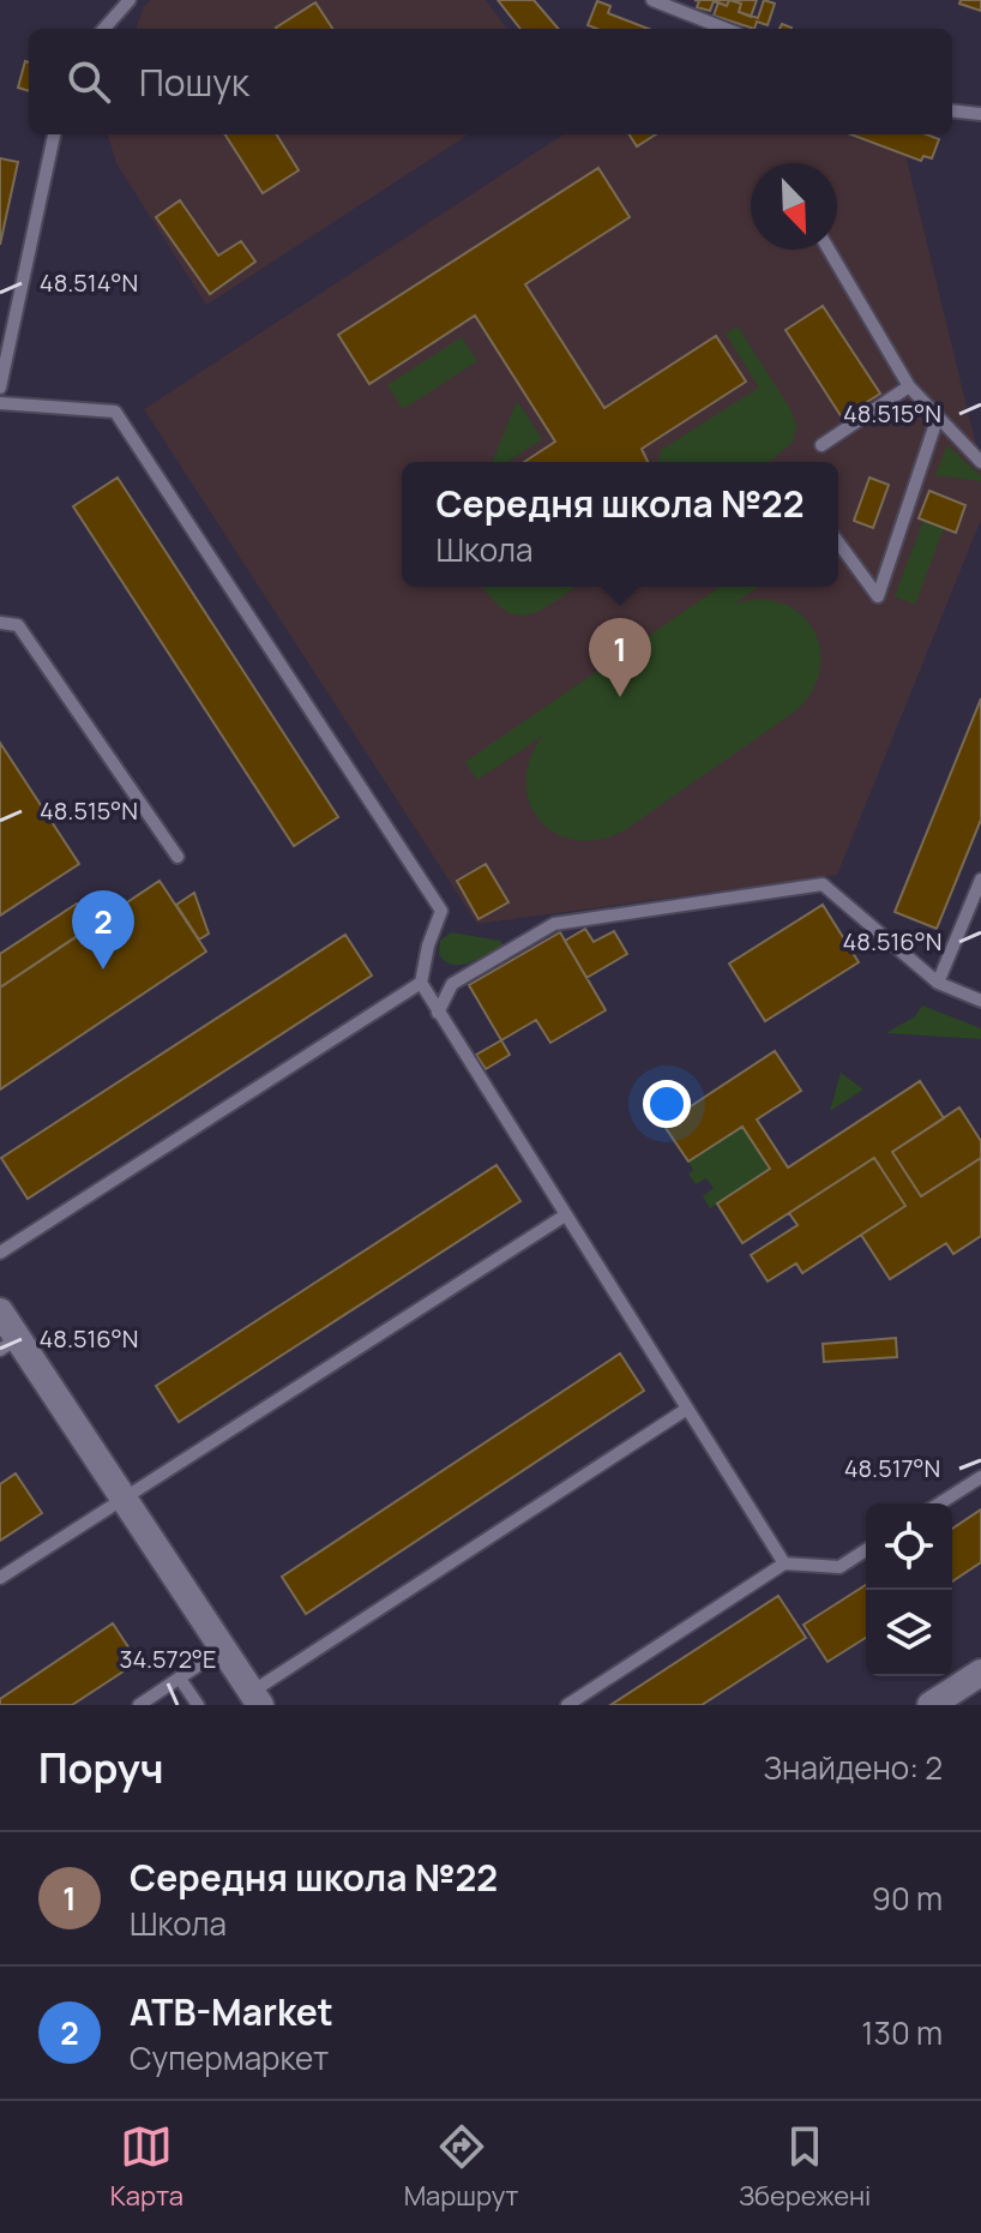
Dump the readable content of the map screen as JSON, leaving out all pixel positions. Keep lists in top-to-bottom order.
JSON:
{
  "north": "bottom right",
  "page": {
    "search": "Пошук",
    "popup": ["Середня школа №22", "Школа"],
    "pins": ["1", "2"],
    "heading": ["Поруч", "Знайдено: 2"],
    "list": [
      {
        "mark": "1",
        "name": "Середня школа №22",
        "note": "Школа",
        "value": "90 m"
      },
      {
        "mark": "2",
        "name": "ATB-Market",
        "note": "Супермаркет",
        "value": "130 m"
      }
    ],
    "nav": ["Карта", "Маршрут", "Збережені"]
  },
  "coordinates": [
    "48.514°N",
    "48.515°N",
    "48.516°N",
    "48.517°N",
    "34.572°E"
  ]
}
